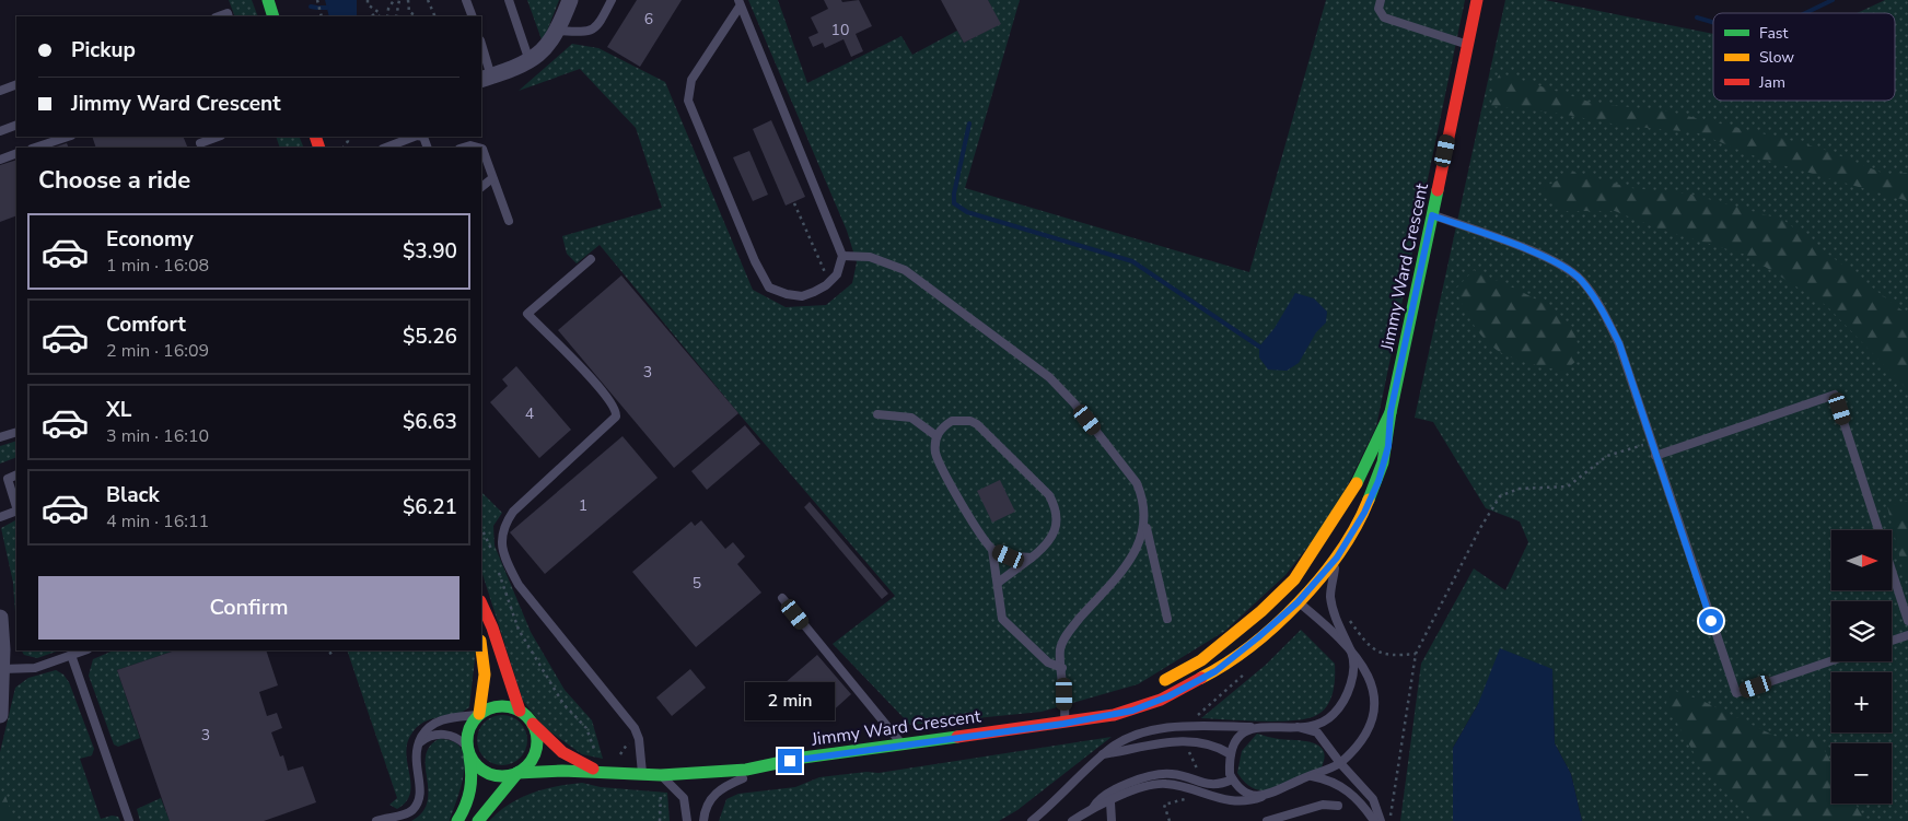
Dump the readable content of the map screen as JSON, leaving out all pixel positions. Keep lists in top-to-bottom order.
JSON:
{
  "streets": {
    "street": ["Jimmy Ward Crescent"]
  },
  "house_numbers": [
    "6",
    "10",
    "3",
    "4",
    "1",
    "5",
    "3"
  ],
  "legend": ["Fast", "Slow", "Jam"],
  "north": "right",
  "page": {
    "banner": ["Pickup", "Jimmy Ward Crescent"],
    "heading": "Choose a ride",
    "list": [
      {
        "name": "Economy",
        "note": "1 min · 16:08",
        "value": "$3.90"
      },
      {
        "name": "Comfort",
        "note": "2 min · 16:09",
        "value": "$5.26"
      },
      {
        "name": "XL",
        "note": "3 min · 16:10",
        "value": "$6.63"
      },
      {
        "name": "Black",
        "note": "4 min · 16:11",
        "value": "$6.21"
      }
    ],
    "map_buttons": ["+", "−"],
    "buttons": "Confirm",
    "bubble": "2 min"
  }
}
